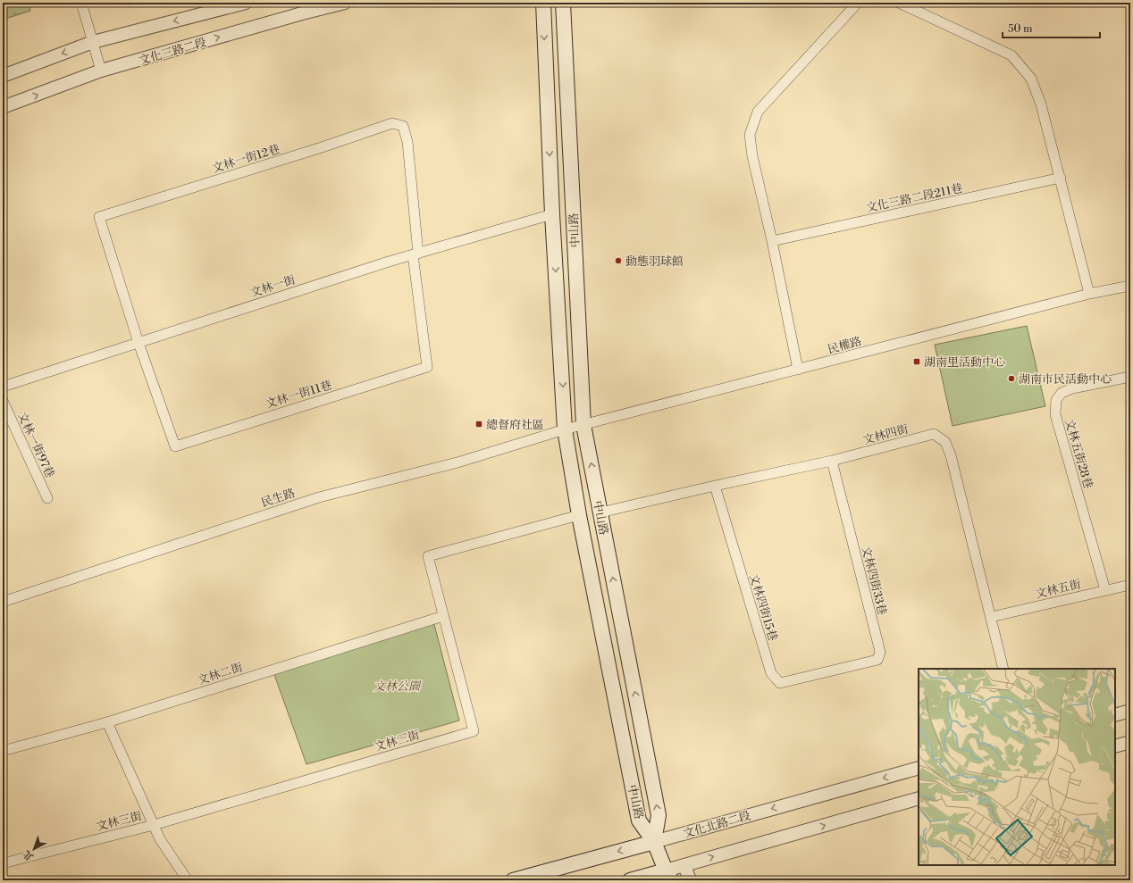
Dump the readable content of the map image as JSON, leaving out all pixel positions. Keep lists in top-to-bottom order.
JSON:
{
  "streets": {
    "main road": ["中山路", "文化北路二段"],
    "street": [
      "文化三路二段",
      "文林一街12巷",
      "文化三路二段211巷",
      "文林一街",
      "民權路",
      "文林一街11巷",
      "文林四街",
      "文林一街97巷",
      "文林五街28巷",
      "民生路",
      "文林四街33巷",
      "文林五街",
      "文林四街15巷",
      "文林二街",
      "文林三街"
    ]
  },
  "crossings": [
    ["文林一街12巷", "文林一街"],
    ["文林一街12巷", "文林一街11巷"],
    ["中山路", "文林一街"],
    ["中山路", "民權路"],
    ["中山路", "文林四街"],
    ["中山路", "民生路"],
    ["中山路", "文林三街"],
    ["中山路", "文化北路二段"],
    ["文林一街", "文林一街11巷"],
    ["民權路", "民生路"],
    ["文林四街", "文林四街33巷"],
    ["文林四街", "文林五街"],
    ["文林四街", "文林四街15巷"],
    ["文林五街28巷", "文林五街"],
    ["文林四街33巷", "文林四街15巷"],
    ["文林二街", "文林三街"]
  ],
  "parks": ["文林公園"],
  "places": {
    "other": ["動態羽球館", "湖南市民活動中心"],
    "transit": ["湖南里活動中心", "總督府社區"]
  },
  "scale_bar": "50 m",
  "north": "bottom left"
}
